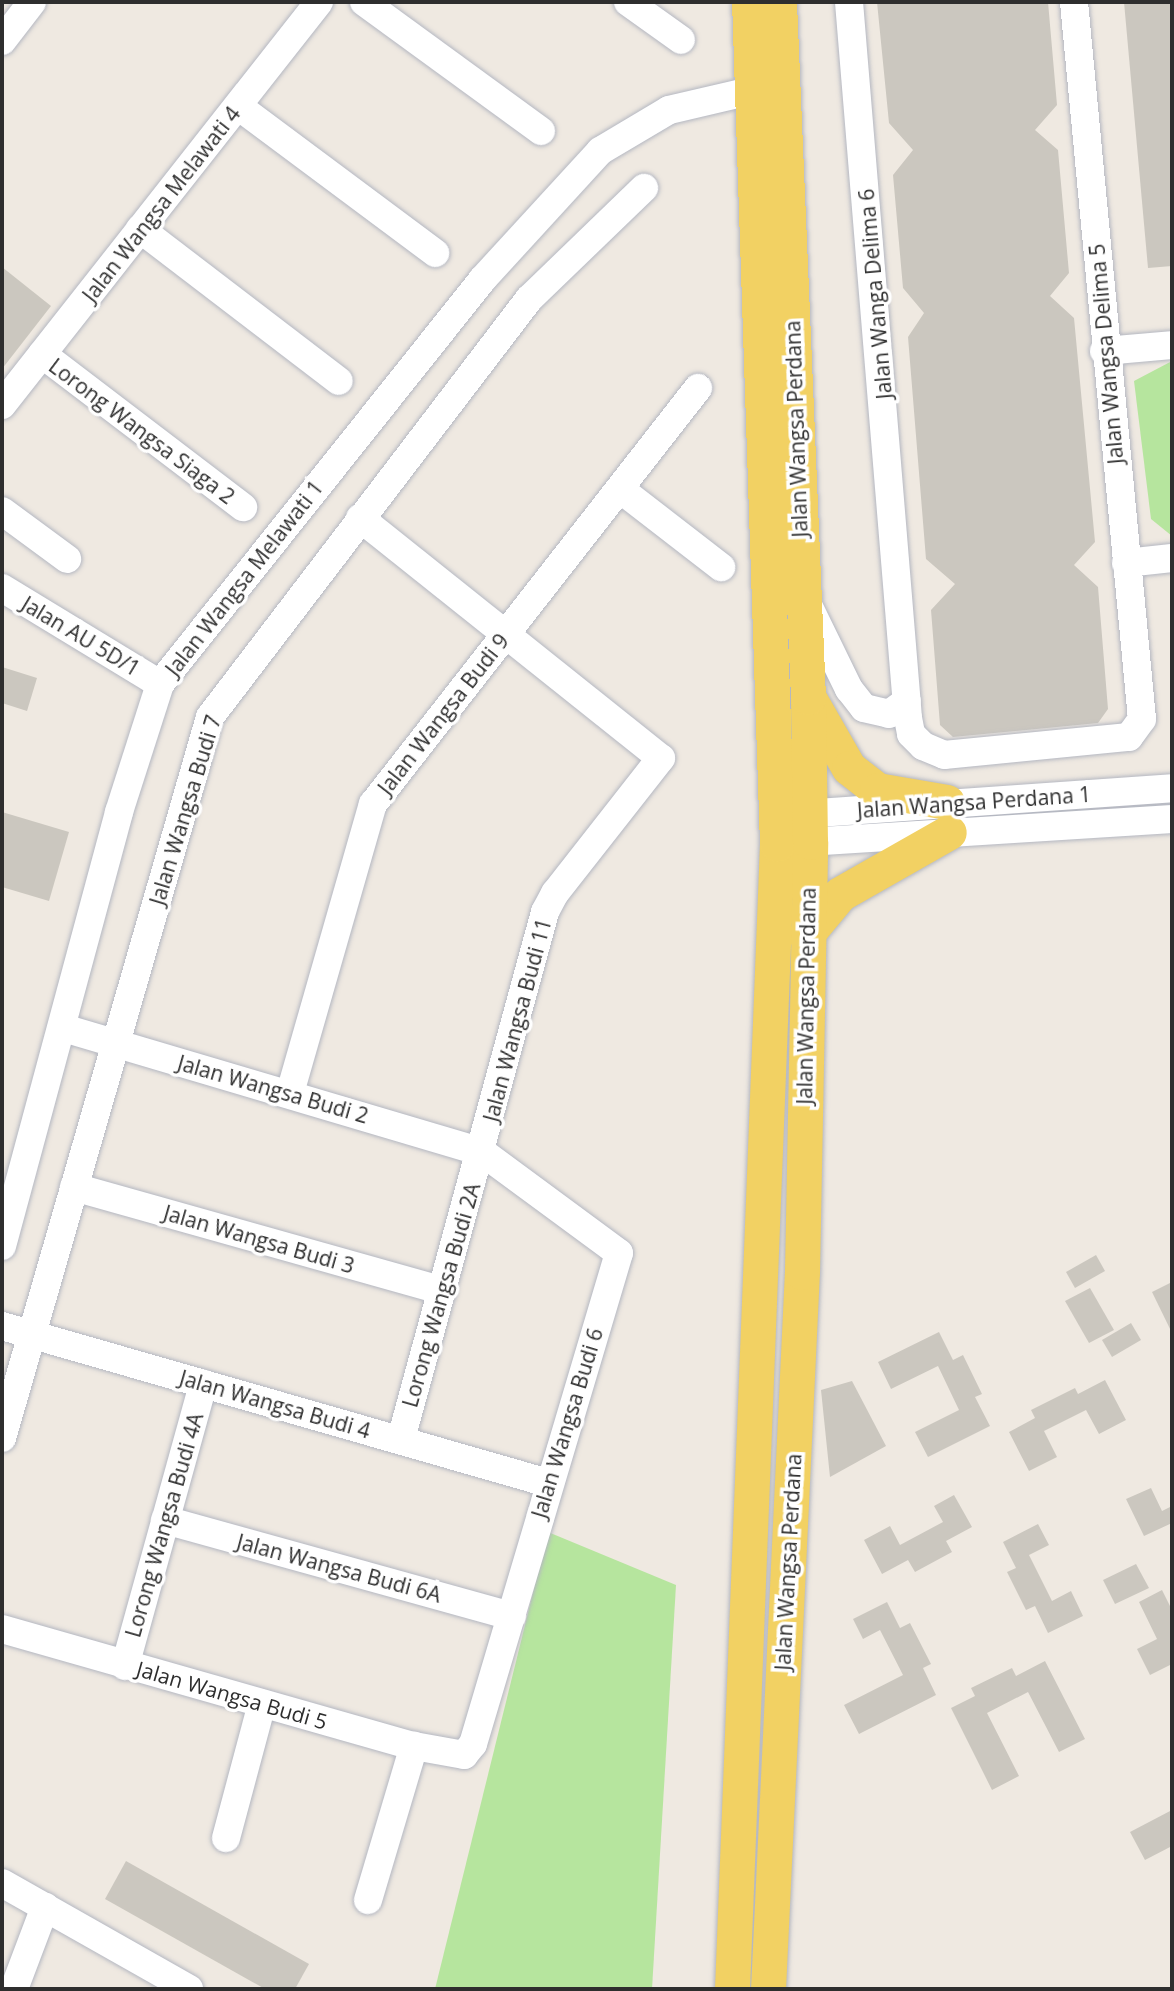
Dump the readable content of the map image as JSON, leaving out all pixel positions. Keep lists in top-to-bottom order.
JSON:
{
  "streets": {
    "main road": ["Jalan Wangsa Perdana"],
    "street": [
      "Jalan Wangsa Melawati 4",
      "Jalan Wanga Delima 6",
      "Jalan Wangsa Delima 5",
      "Lorong Wangsa Siaga 2",
      "Jalan Wangsa Melawati 1",
      "Jalan AU 5D/1",
      "Jalan Wangsa Budi 9",
      "Jalan Wangsa Perdana 1",
      "Jalan Wangsa Budi 7",
      "Jalan Wangsa Budi 11",
      "Jalan Wangsa Budi 2",
      "Jalan Wangsa Budi 3",
      "Lorong Wangsa Budi 2A",
      "Jalan Wangsa Budi 4",
      "Jalan Wangsa Budi 6",
      "Lorong Wangsa Budi 4A",
      "Jalan Wangsa Budi 6A",
      "Jalan Wangsa Budi 5"
    ]
  },
  "crossings": [
    ["Jalan Wangsa Melawati 4", "Lorong Wangsa Siaga 2"],
    ["Jalan Wanga Delima 6", "Jalan Wangsa Delima 5"],
    ["Jalan Wangsa Perdana", "Jalan Wangsa Melawati 1"],
    ["Jalan Wangsa Perdana", "Jalan Wangsa Perdana 1"],
    ["Jalan Wangsa Melawati 1", "Jalan AU 5D/1"],
    ["Jalan Wangsa Melawati 1", "Jalan Wangsa Budi 2"],
    ["Jalan Wangsa Budi 9", "Jalan Wangsa Budi 11"],
    ["Jalan Wangsa Budi 9", "Jalan Wangsa Budi 2"],
    ["Jalan Wangsa Budi 7", "Jalan Wangsa Budi 2"],
    ["Jalan Wangsa Budi 7", "Jalan Wangsa Budi 3"],
    ["Jalan Wangsa Budi 7", "Jalan Wangsa Budi 4"],
    ["Jalan Wangsa Budi 11", "Jalan Wangsa Budi 2"],
    ["Jalan Wangsa Budi 11", "Lorong Wangsa Budi 2A"],
    ["Jalan Wangsa Budi 11", "Jalan Wangsa Budi 6"],
    ["Jalan Wangsa Budi 2", "Lorong Wangsa Budi 2A"],
    ["Jalan Wangsa Budi 2", "Jalan Wangsa Budi 6"],
    ["Jalan Wangsa Budi 3", "Lorong Wangsa Budi 2A"],
    ["Lorong Wangsa Budi 2A", "Jalan Wangsa Budi 4"],
    ["Lorong Wangsa Budi 2A", "Jalan Wangsa Budi 6"],
    ["Jalan Wangsa Budi 4", "Jalan Wangsa Budi 6"],
    ["Jalan Wangsa Budi 4", "Lorong Wangsa Budi 4A"],
    ["Jalan Wangsa Budi 6", "Jalan Wangsa Budi 6A"],
    ["Jalan Wangsa Budi 6", "Jalan Wangsa Budi 5"],
    ["Lorong Wangsa Budi 4A", "Jalan Wangsa Budi 6A"],
    ["Lorong Wangsa Budi 4A", "Jalan Wangsa Budi 5"]
  ]
}
